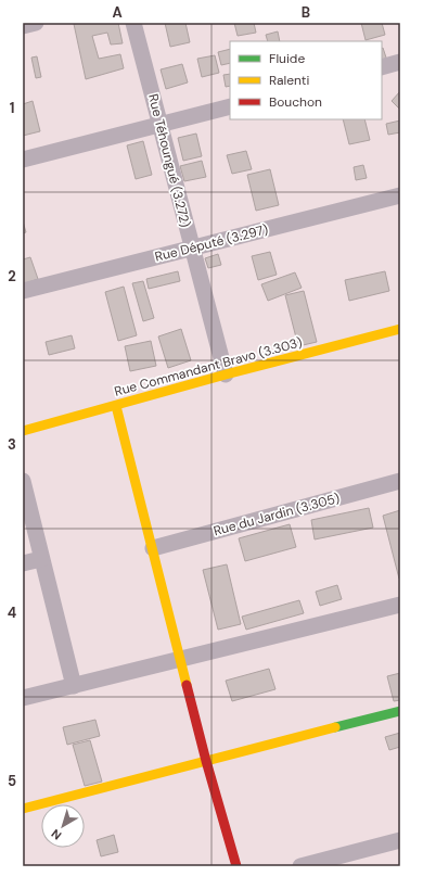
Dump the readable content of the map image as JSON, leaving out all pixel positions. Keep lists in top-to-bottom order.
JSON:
{
  "streets": {
    "street": [
      "Rue Téhoungué (3.272)",
      "Rue Député (3.297)",
      "Rue Commandant Bravo (3.303)",
      "Rue du Jardin (3.305)"
    ]
  },
  "crossings": [
    ["Rue Téhoungué (3.272)", "Rue Député (3.297)"],
    ["Rue Téhoungué (3.272)", "Rue Commandant Bravo (3.303)"]
  ],
  "legend": ["Fluide", "Ralenti", "Bouchon"],
  "north": "bottom left",
  "grid": {
    "columns": ["A", "B"],
    "rows": [
      "1",
      "2",
      "3",
      "4",
      "5"
    ]
  }
}
